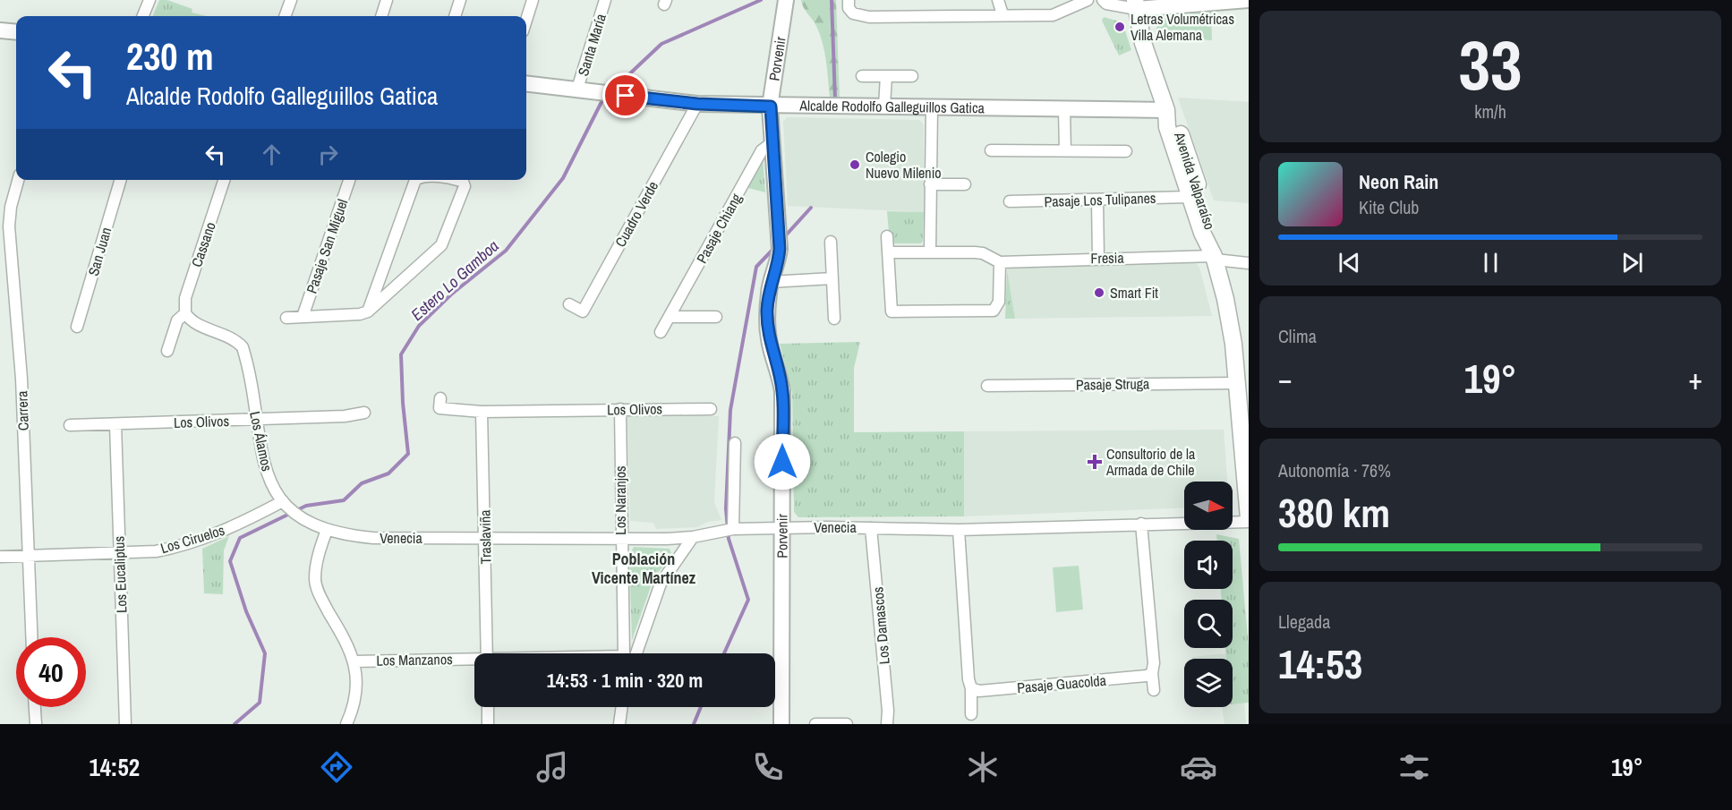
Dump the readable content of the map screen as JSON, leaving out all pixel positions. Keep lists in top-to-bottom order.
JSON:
{
  "streets": {
    "main road": ["Avenida Valparaíso"],
    "street": [
      "Santa María",
      "Porvenir",
      "Alcalde Rodolfo Galleguillos Gatica",
      "Pasaje Los Tulipanes",
      "Cuadro Verde",
      "Pasaje Chiang",
      "Cassano",
      "Pasaje San Miguel",
      "San Juan",
      "Fresia",
      "Pasaje Struga",
      "Los Olivos",
      "Carrera",
      "Los Álamos",
      "Los Naranjos",
      "Venecia",
      "Traslaviña",
      "Los Ciruelos",
      "Los Eucaliptus",
      "Los Damascos",
      "Los Manzanos",
      "Pasaje Guacolda"
    ]
  },
  "crossings": [
    ["Santa María", "Alcalde Rodolfo Galleguillos Gatica"],
    ["Porvenir", "Alcalde Rodolfo Galleguillos Gatica"],
    ["Porvenir", "Pasaje Chiang"],
    ["Porvenir", "Venecia"],
    ["Alcalde Rodolfo Galleguillos Gatica", "Avenida Valparaíso"],
    ["Alcalde Rodolfo Galleguillos Gatica", "Cuadro Verde"],
    ["Avenida Valparaíso", "Pasaje Los Tulipanes"],
    ["Avenida Valparaíso", "Fresia"],
    ["Avenida Valparaíso", "Pasaje Struga"],
    ["Avenida Valparaíso", "Venecia"],
    ["Cassano", "Los Álamos"],
    ["Los Olivos", "Los Álamos"],
    ["Los Olivos", "Los Naranjos"],
    ["Los Olivos", "Traslaviña"],
    ["Los Olivos", "Los Eucaliptus"],
    ["Carrera", "Los Ciruelos"],
    ["Los Álamos", "Venecia"],
    ["Los Álamos", "Los Ciruelos"],
    ["Los Naranjos", "Venecia"],
    ["Venecia", "Traslaviña"],
    ["Venecia", "Los Damascos"],
    ["Los Ciruelos", "Los Eucaliptus"]
  ],
  "districts": ["Población Vicente Martínez"],
  "water": ["Estero Lo Gamboa"],
  "places": {
    "other": ["Letras Volumétricas Villa Alemana", "Colegio Nuevo Milenio", "Smart Fit"],
    "health": ["Consultorio de la Armada de Chile"]
  },
  "north": "right",
  "page": {
    "tile": [
      ["33", "km/h"],
      "Clima",
      ["Autonomía · 76%", "380 km"],
      ["Llegada", "14:53"]
    ],
    "turn": ["230 m", "Alcalde Rodolfo Galleguillos Gatica"],
    "song": ["Neon Rain", "Kite Club"],
    "heat": ["−", "19°", "+"],
    "limit": "40",
    "trip": "14:53 · 1 min · 320 m",
    "tabs": ["14:52", "19°"]
  }
}
